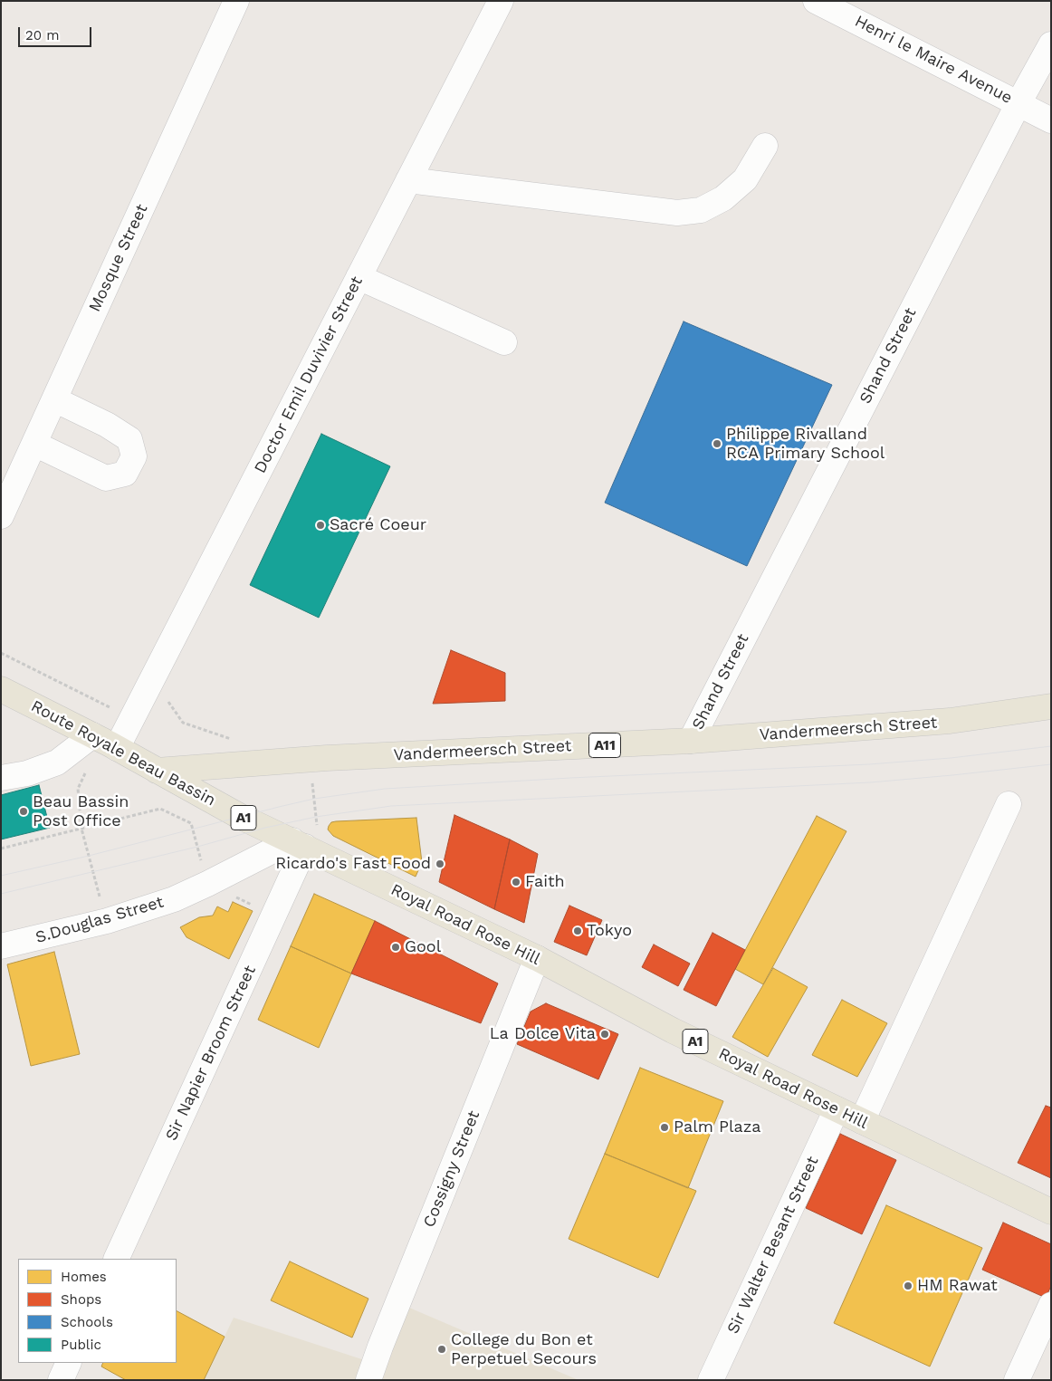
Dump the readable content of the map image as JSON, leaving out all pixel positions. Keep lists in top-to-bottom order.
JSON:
{
  "streets": {
    "main road": [
      "Vandermeersch Street",
      "A11",
      "Route Royale Beau Bassin",
      "A1",
      "Royal Road Rose Hill"
    ],
    "street": [
      "Henri le Maire Avenue",
      "Mosque Street",
      "Shand Street",
      "Doctor Emil Duvivier Street",
      "S.Douglas Street",
      "Sir Napier Broom Street",
      "Cossigny Street",
      "Sir Walter Besant Street"
    ]
  },
  "crossings": [
    ["Henri le Maire Avenue", "Shand Street"],
    ["Shand Street", "Vandermeersch Street"],
    ["Doctor Emil Duvivier Street", "Route Royale Beau Bassin"],
    ["Vandermeersch Street", "Route Royale Beau Bassin"],
    ["Route Royale Beau Bassin", "S.Douglas Street"],
    ["Route Royale Beau Bassin", "Royal Road Rose Hill"],
    ["Route Royale Beau Bassin", "Sir Napier Broom Street"],
    ["S.Douglas Street", "Sir Napier Broom Street"],
    ["Royal Road Rose Hill", "Cossigny Street"],
    ["Royal Road Rose Hill", "Sir Walter Besant Street"]
  ],
  "places": [
    "Philippe Rivalland RCA Primary School",
    "Sacré Coeur",
    "Beau Bassin Post Office",
    "Ricardo's Fast Food",
    "Faith",
    "Tokyo",
    "Gool",
    "La Dolce Vita",
    "Palm Plaza",
    "HM Rawat",
    "College du Bon et Perpetuel Secours"
  ],
  "legend": [
    "Homes",
    "Shops",
    "Schools",
    "Public"
  ],
  "scale_bar": "20 m"
}
